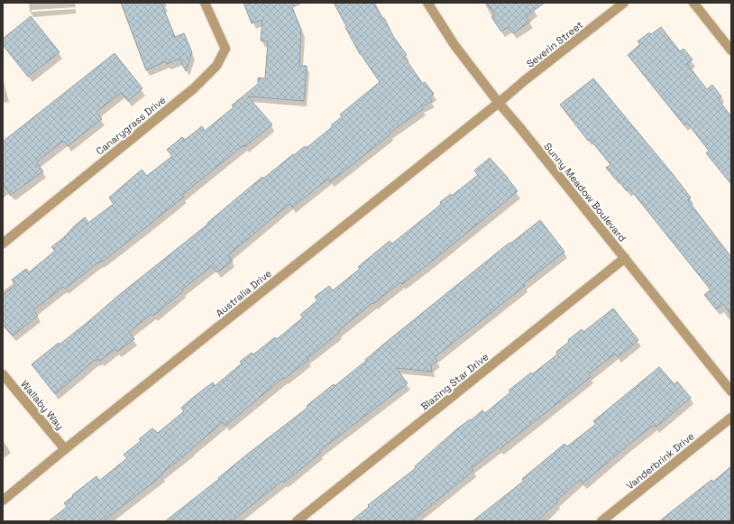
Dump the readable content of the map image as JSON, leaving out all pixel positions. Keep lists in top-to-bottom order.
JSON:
{
  "streets": {
    "street": [
      "Severin Street",
      "Canarygrass Drive",
      "Sunny Meadow Boulevard",
      "Australia Drive",
      "Blazing Star Drive",
      "Wallaby Way",
      "Vanderbrink Drive"
    ]
  },
  "crossings": [
    ["Severin Street", "Sunny Meadow Boulevard"],
    ["Severin Street", "Australia Drive"],
    ["Sunny Meadow Boulevard", "Australia Drive"],
    ["Sunny Meadow Boulevard", "Blazing Star Drive"],
    ["Australia Drive", "Wallaby Way"]
  ]
}
